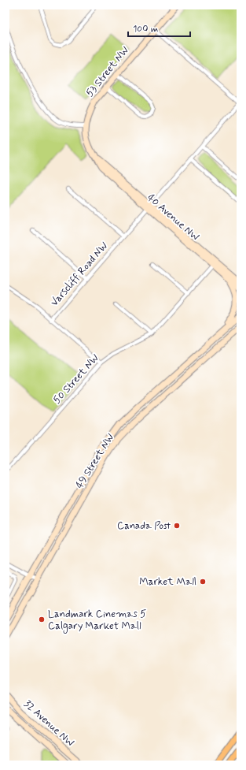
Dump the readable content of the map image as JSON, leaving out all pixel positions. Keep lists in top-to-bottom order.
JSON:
{
  "streets": {
    "street": [
      "53 Street NW",
      "40 Avenue NW",
      "Varscliff Road NW",
      "50 Street NW",
      "49 Street NW",
      "32 Avenue NW"
    ]
  },
  "crossings": [
    ["53 Street NW", "40 Avenue NW"],
    ["40 Avenue NW", "Varscliff Road NW"],
    ["40 Avenue NW", "50 Street NW"],
    ["Varscliff Road NW", "50 Street NW"]
  ],
  "places": ["Canada Post", "Market Mall", "Landmark Cinemas 5 Calgary Market Mall"],
  "scale_bar": "100 m"
}
